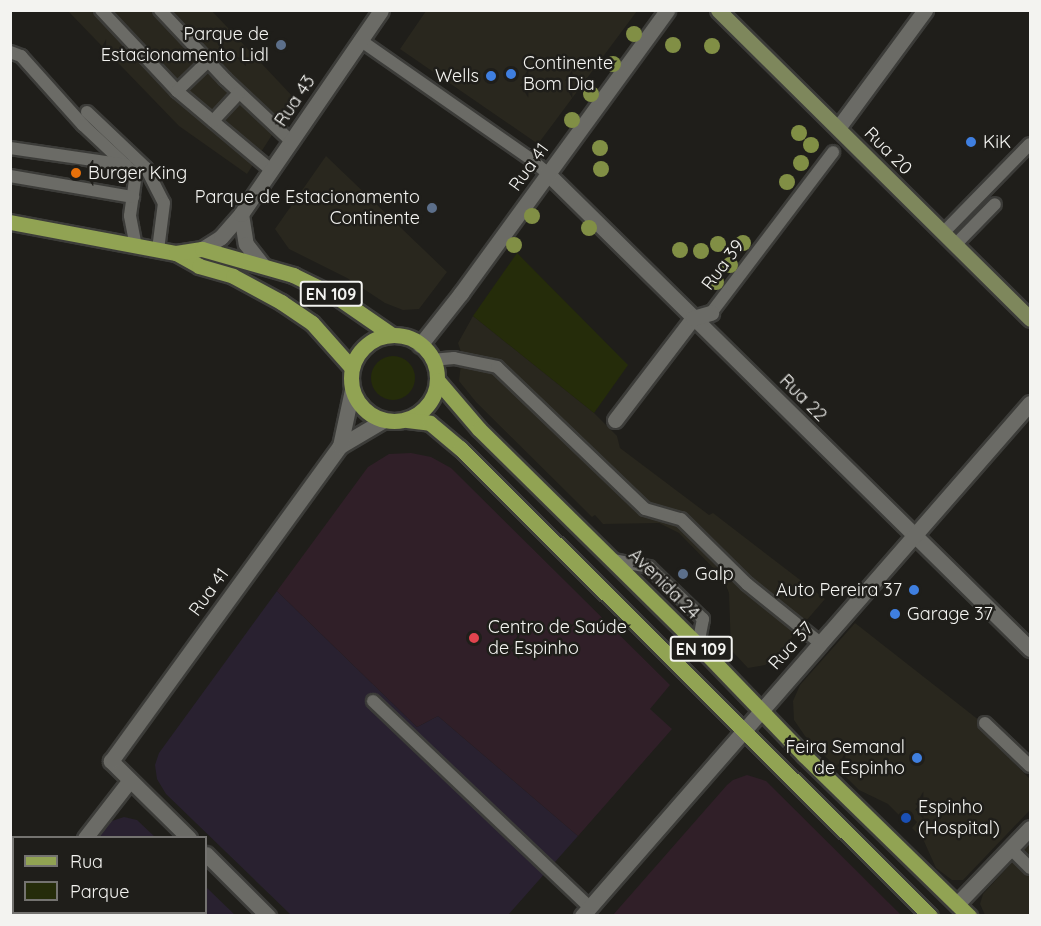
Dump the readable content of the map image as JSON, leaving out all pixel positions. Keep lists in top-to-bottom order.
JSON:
{
  "streets": {
    "main road": ["Rua 20", "EN 109", "Avenida 24"],
    "street": [
      "Rua 43",
      "Rua 41",
      "Rua 39",
      "Rua 22",
      "Rua 37"
    ]
  },
  "crossings": [
    ["Rua 43", "EN 109"],
    ["Rua 41", "EN 109"],
    ["Rua 41", "Rua 22"],
    ["Rua 41", "Avenida 24"],
    ["Rua 39", "Rua 22"],
    ["EN 109", "Avenida 24"],
    ["EN 109", "Rua 37"],
    ["Rua 22", "Rua 37"],
    ["Avenida 24", "Rua 37"]
  ],
  "places": [
    "Parque de Estacionamento Lidl",
    "Continente Bom Dia",
    "Wells",
    "KiK",
    "Burger King",
    "Parque de Estacionamento Continente",
    "Galp",
    "Auto Pereira 37",
    "Garage 37",
    "Centro de Saúde de Espinho",
    "Feira Semanal de Espinho",
    "Espinho (Hospital)"
  ],
  "legend": ["Rua", "Parque"]
}
